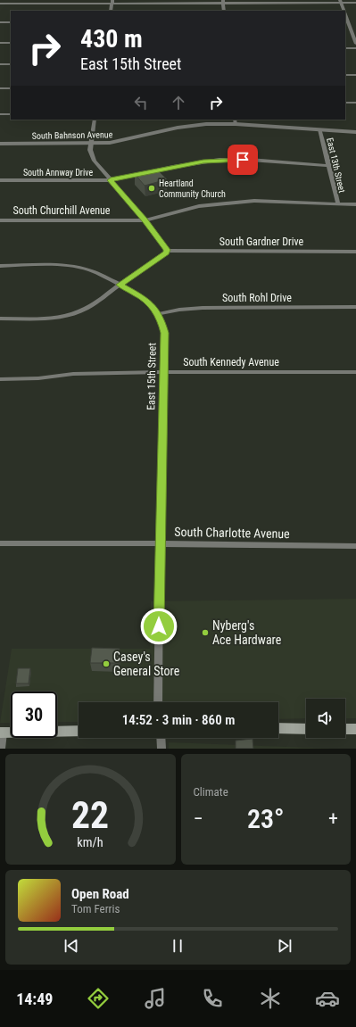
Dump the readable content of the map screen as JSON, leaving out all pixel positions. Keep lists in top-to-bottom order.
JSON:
{
  "streets": {
    "street": [
      "South Bahnson Avenue",
      "East 13th Street",
      "South Annway Drive",
      "South Churchill Avenue",
      "South Gardner Drive",
      "South Rohl Drive",
      "South Kennedy Avenue",
      "East 15th Street",
      "South Charlotte Avenue"
    ]
  },
  "crossings": [
    ["South Bahnson Avenue", "East 13th Street"],
    ["East 13th Street", "South Annway Drive"],
    ["East 13th Street", "South Churchill Avenue"],
    ["South Rohl Drive", "East 15th Street"],
    ["South Kennedy Avenue", "East 15th Street"],
    ["East 15th Street", "South Charlotte Avenue"]
  ],
  "places": ["Heartland Community Church", "Nyberg's Ace Hardware", "Casey's General Store"],
  "page": {
    "turn": ["430 m", "East 15th Street"],
    "limit": "30",
    "trip": "14:52 · 3 min · 860 m",
    "tile": "Climate",
    "heat": ["−", "23°", "+"],
    "song": ["Open Road", "Tom Ferris"],
    "tabs": "14:49",
    "gauge": ["22", "km/h"]
  }
}
